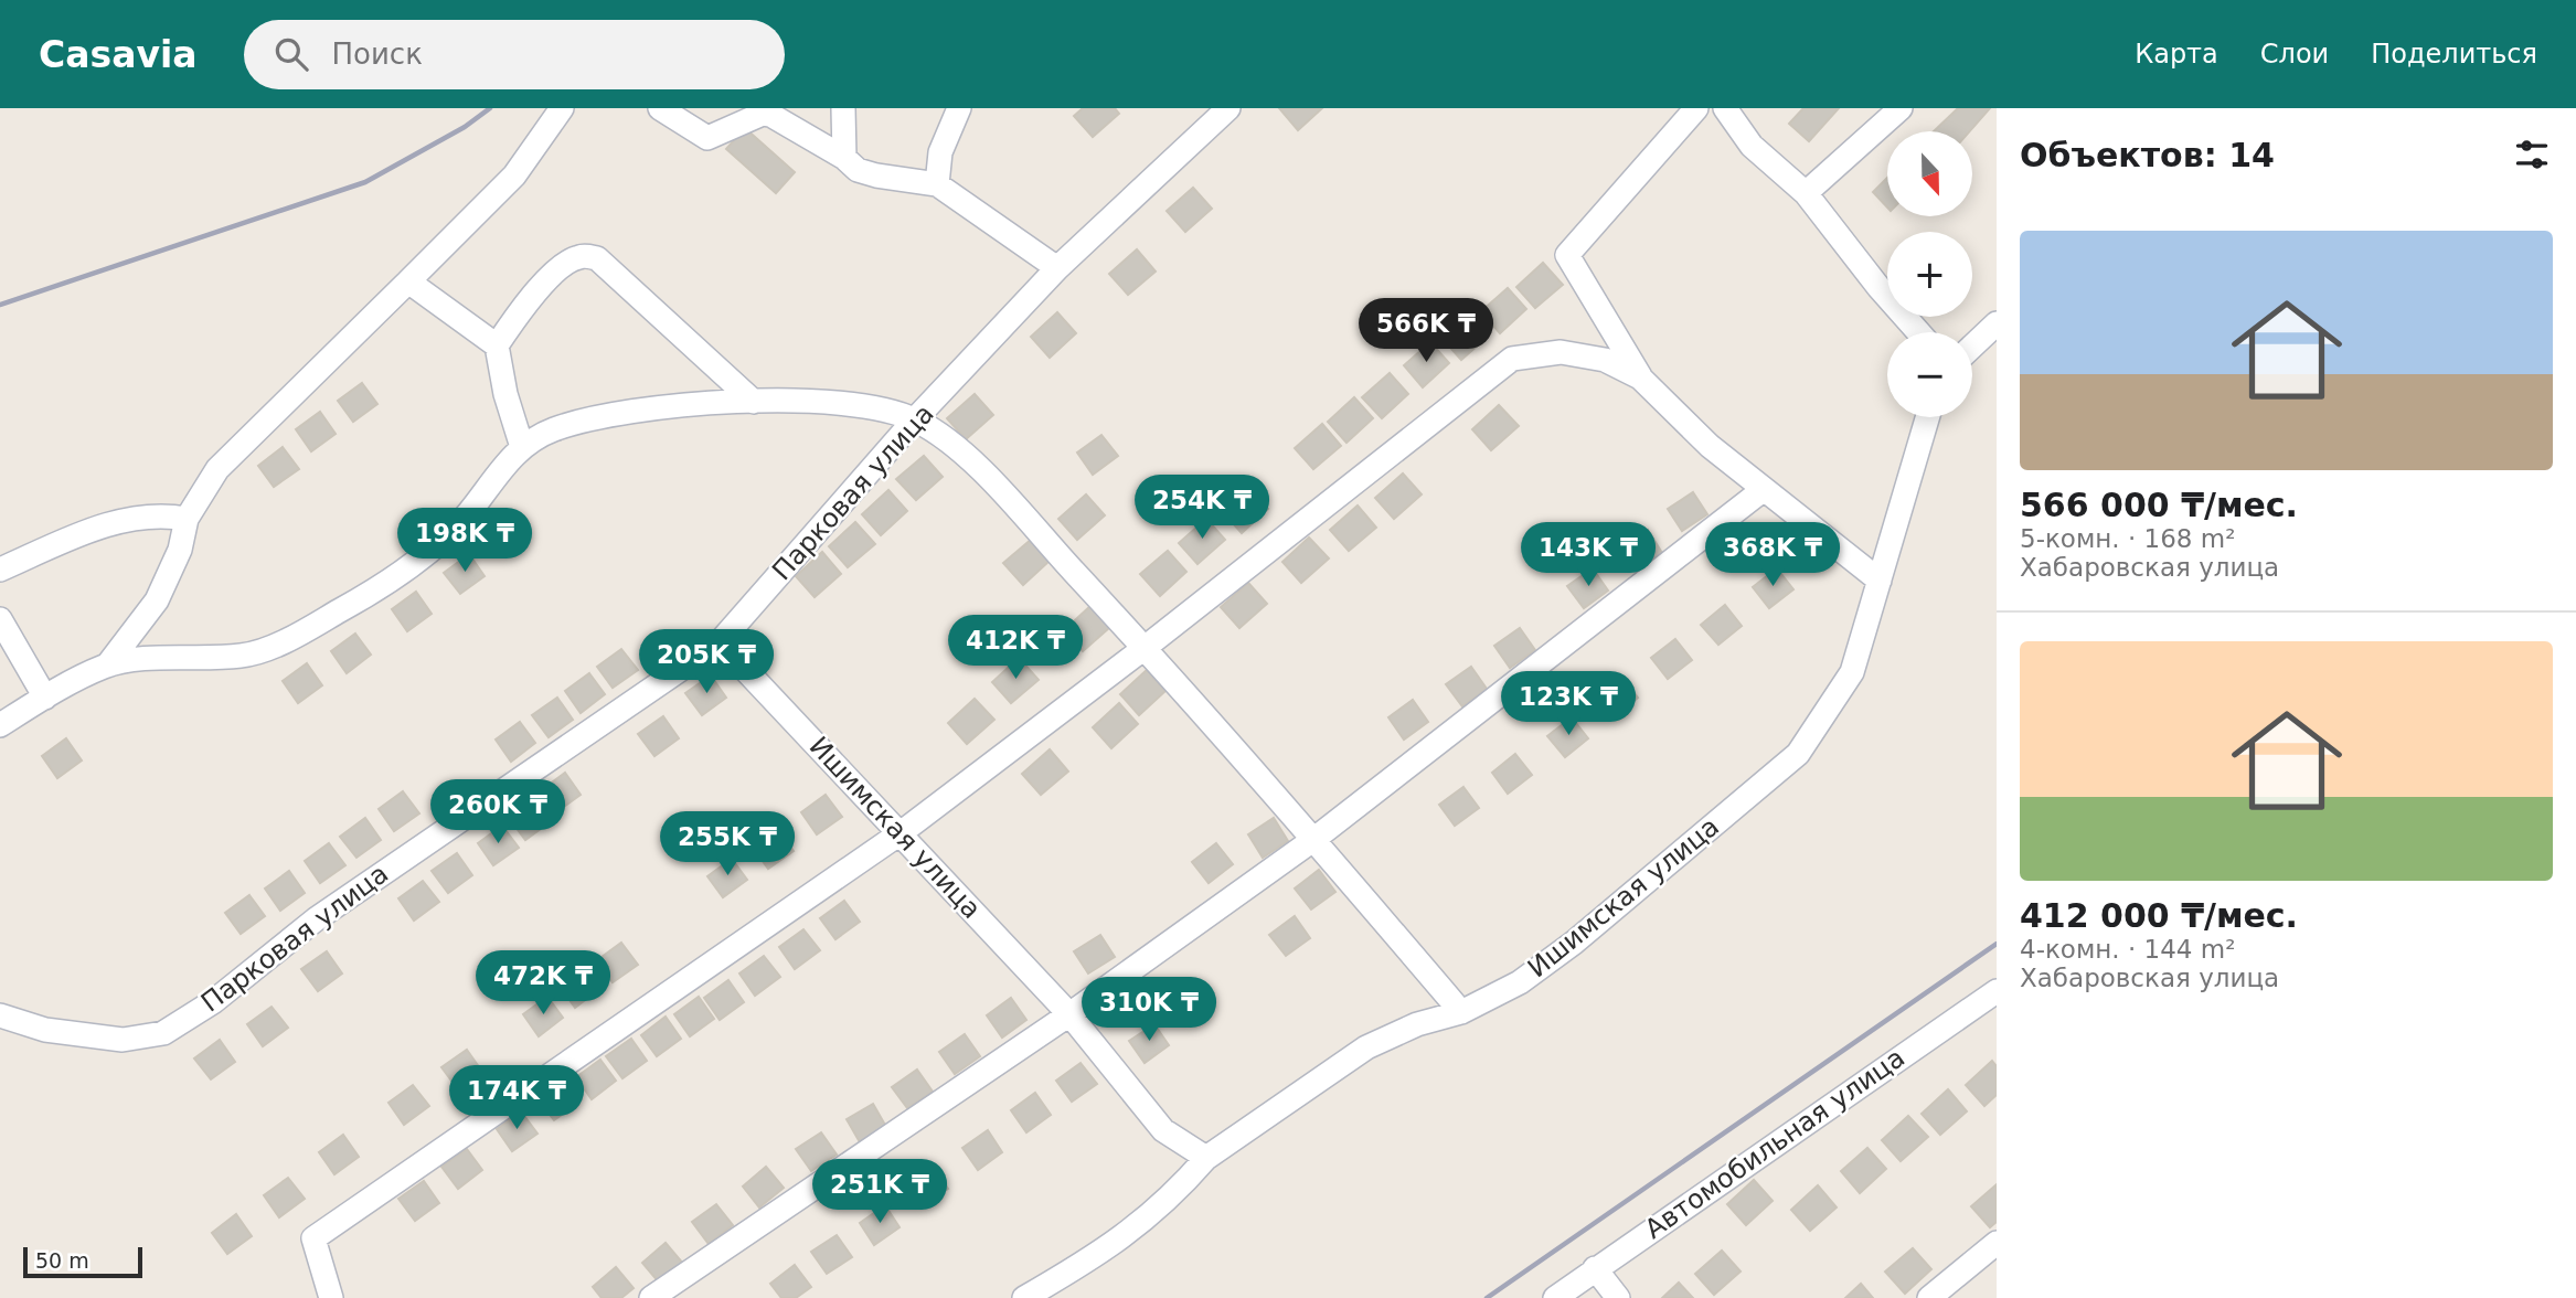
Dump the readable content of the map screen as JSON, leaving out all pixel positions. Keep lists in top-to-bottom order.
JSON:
{
  "streets": {
    "street": ["Парковая улица", "Ишимская улица", "Автомобильная улица"]
  },
  "crossings": [
    ["Парковая улица", "Ишимская улица"]
  ],
  "scale_bar": "50 m",
  "north": "bottom",
  "page": {
    "header": "Casavia",
    "search": "Поиск",
    "nav": ["Карта", "Слои", "Поделиться"],
    "heading": "Объектов: 14",
    "map_buttons": ["+", "−"],
    "list": [
      {
        "name": "566 000 ₸/мес.",
        "note": "5-комн. · 168 m² · Хабаровская улица"
      },
      {
        "name": "412 000 ₸/мес.",
        "note": "4-комн. · 144 m² · Хабаровская улица"
      }
    ],
    "price": [
      "566K ₸",
      "254K ₸",
      "198K ₸",
      "143K ₸",
      "368K ₸",
      "412K ₸",
      "205K ₸",
      "123K ₸",
      "260K ₸",
      "255K ₸",
      "472K ₸",
      "310K ₸",
      "174K ₸",
      "251K ₸"
    ],
    "scale": "50 m"
  }
}
